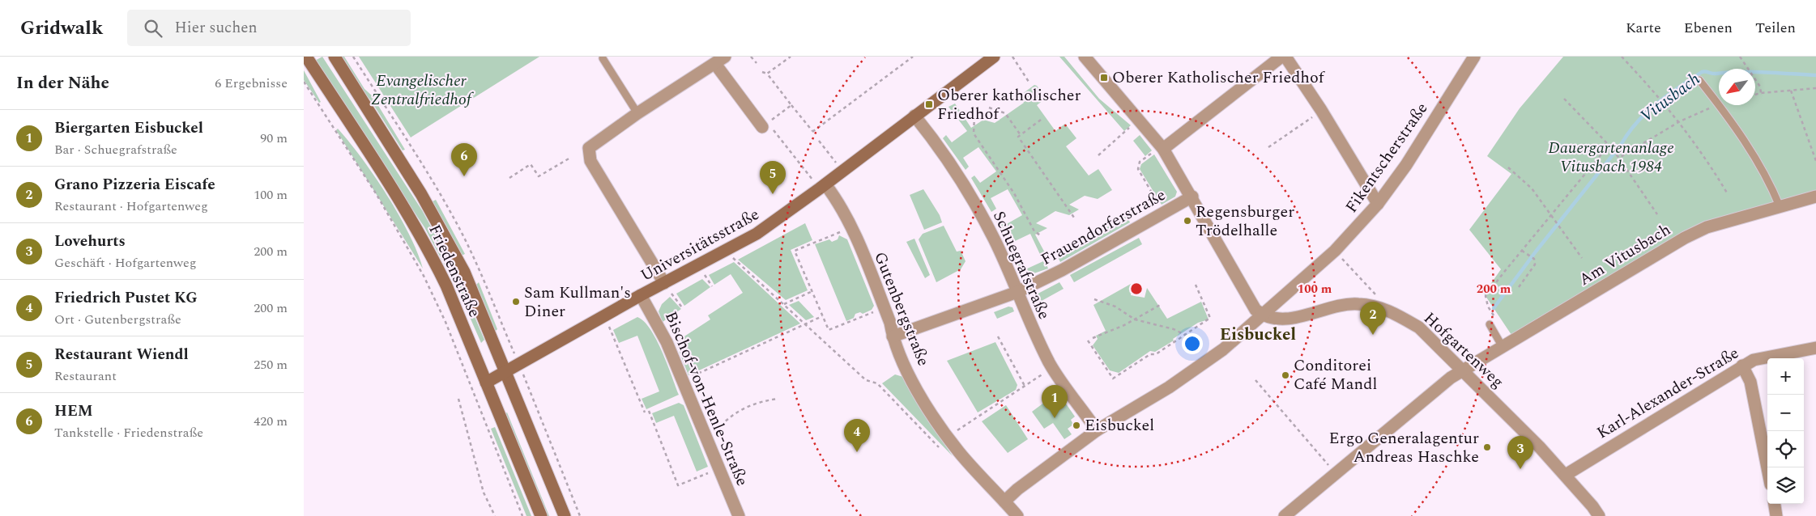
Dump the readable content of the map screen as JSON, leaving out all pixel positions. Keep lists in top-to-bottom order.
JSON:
{
  "streets": {
    "main road": ["Universitätsstraße", "Friedenstraße"],
    "street": [
      "Fikentscherstraße",
      "Frauendorferstraße",
      "Am Vitusbach",
      "Schuegrafstraße",
      "Gutenbergstraße",
      "Hofgartenweg",
      "Karl-Alexander-Straße",
      "Bischof-von-Henle-Straße"
    ]
  },
  "crossings": [
    ["Fikentscherstraße", "Schuegrafstraße"],
    ["Fikentscherstraße", "Gutenbergstraße"],
    ["Fikentscherstraße", "Hofgartenweg"],
    ["Frauendorferstraße", "Schuegrafstraße"],
    ["Frauendorferstraße", "Gutenbergstraße"],
    ["Universitätsstraße", "Schuegrafstraße"],
    ["Universitätsstraße", "Friedenstraße"],
    ["Universitätsstraße", "Gutenbergstraße"],
    ["Universitätsstraße", "Bischof-von-Henle-Straße"],
    ["Am Vitusbach", "Hofgartenweg"],
    ["Hofgartenweg", "Karl-Alexander-Straße"]
  ],
  "districts": ["Eisbuckel"],
  "water": ["Vitusbach"],
  "parks": ["Evangelischer Zentralfriedhof", "Dauergartenanlage Vitusbach 1984"],
  "places": {
    "transit": ["Oberer Katholischer Friedhof", "Oberer katholischer Friedhof"],
    "other": [
      "Regensburger Trödelhalle",
      "Sam Kullman's Diner",
      "Conditorei Café Mandl",
      "Eisbuckel",
      "Ergo Generalagentur Andreas Haschke"
    ]
  },
  "north": "bottom left",
  "page": {
    "header": "Gridwalk",
    "search": "Hier suchen",
    "nav": ["Karte", "Ebenen", "Teilen"],
    "heading": ["In der Nähe", "6 Ergebnisse"],
    "list": [
      {
        "mark": "1",
        "name": "Biergarten Eisbuckel",
        "note": "Bar · Schuegrafstraße",
        "value": "90 m"
      },
      {
        "mark": "2",
        "name": "Grano Pizzeria Eiscafe",
        "note": "Restaurant · Hofgartenweg",
        "value": "100 m"
      },
      {
        "mark": "3",
        "name": "Lovehurts",
        "note": "Geschäft · Hofgartenweg",
        "value": "200 m"
      },
      {
        "mark": "4",
        "name": "Friedrich Pustet KG",
        "note": "Ort · Gutenbergstraße",
        "value": "200 m"
      },
      {
        "mark": "5",
        "name": "Restaurant Wiendl",
        "note": "Restaurant",
        "value": "250 m"
      },
      {
        "mark": "6",
        "name": "HEM",
        "note": "Tankstelle · Friedenstraße",
        "value": "420 m"
      }
    ],
    "pins": [
      "6",
      "5",
      "2",
      "1",
      "4",
      "3"
    ],
    "map_buttons": ["+", "−"]
  },
  "rings": ["100 m", "200 m"]
}
